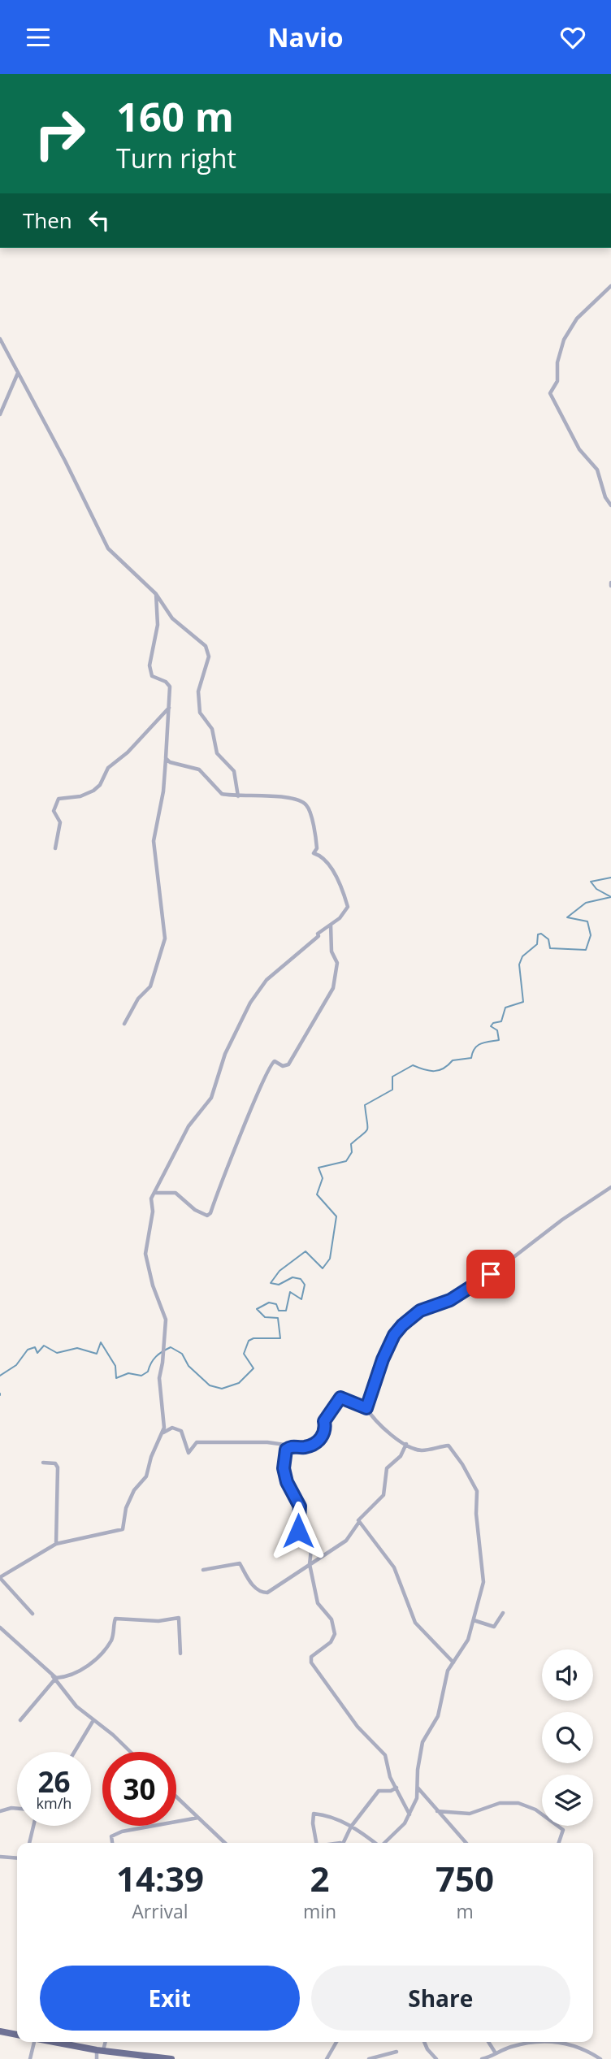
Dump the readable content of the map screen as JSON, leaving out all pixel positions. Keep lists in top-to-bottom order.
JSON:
{
  "page": {
    "header": "Navio",
    "turn": ["160 m", "Turn right"],
    "then": "Then",
    "speed": "26 km/h",
    "limit": "30",
    "eta": [
      "14:39",
      "Arrival",
      "2",
      "min",
      "750",
      "m"
    ],
    "buttons": ["Exit", "Share"]
  }
}
